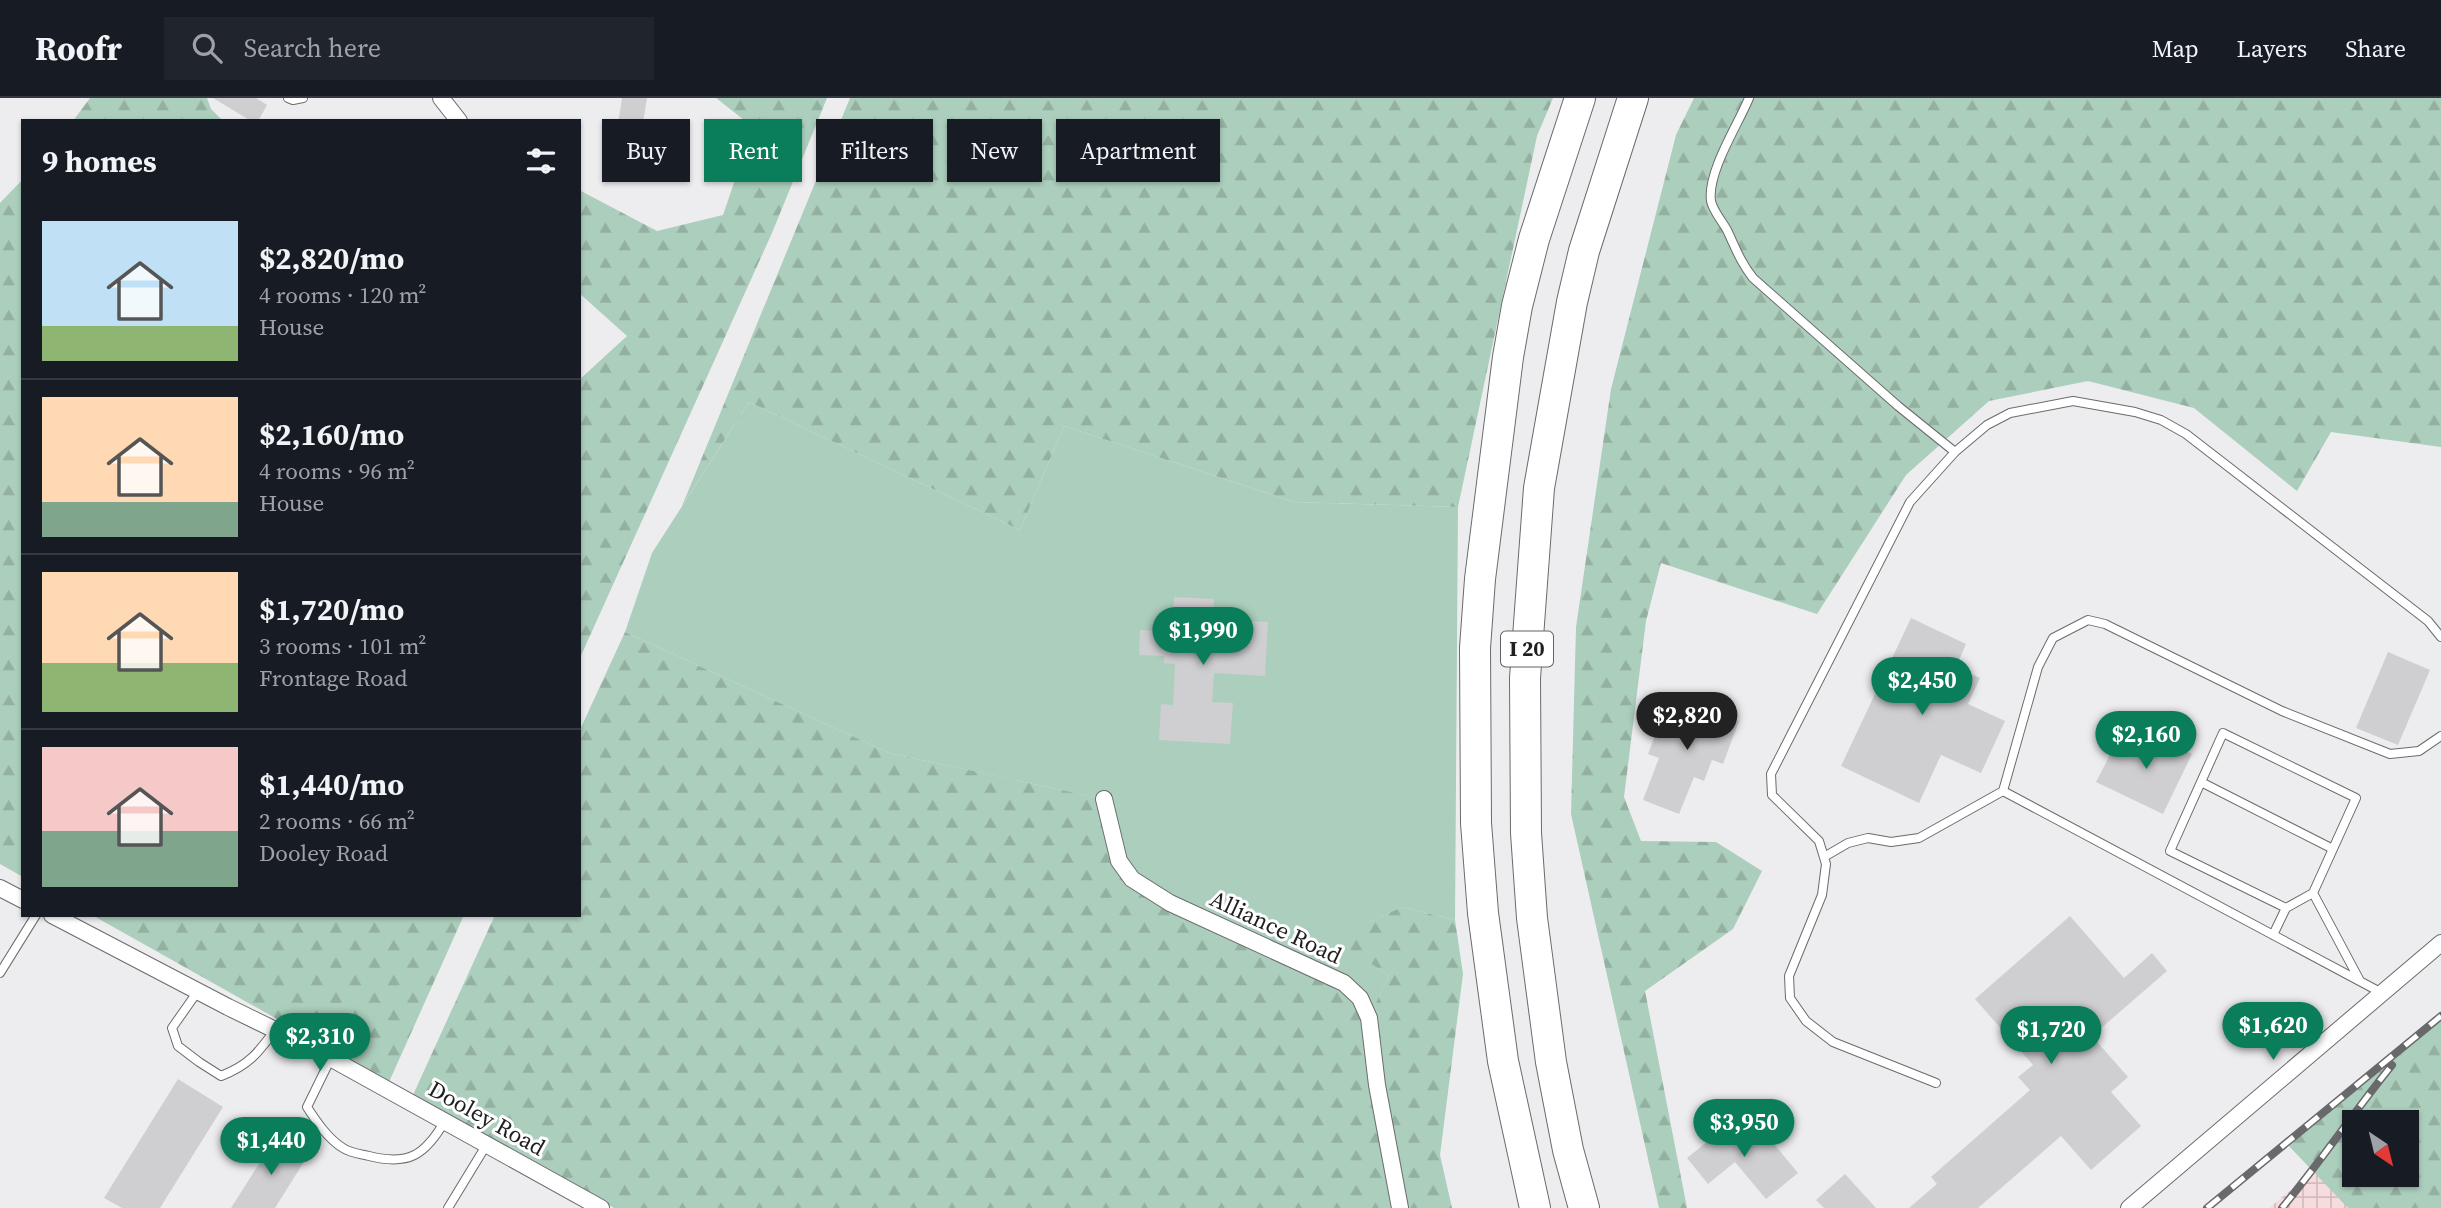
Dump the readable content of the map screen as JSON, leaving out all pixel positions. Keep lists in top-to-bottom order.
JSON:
{
  "streets": {
    "highway": ["I 20"],
    "street": ["Alliance Road", "Dooley Road"]
  },
  "north": "bottom right",
  "page": {
    "header": "Roofr",
    "search": "Search here",
    "nav": ["Map", "Layers", "Share"],
    "chip": [
      "Buy",
      "Rent",
      "Filters",
      "New",
      "Apartment"
    ],
    "heading": "9 homes",
    "list": [
      {
        "name": "$2,820/mo",
        "note": "4 rooms · 120 m² · House"
      },
      {
        "name": "$2,160/mo",
        "note": "4 rooms · 96 m² · House"
      },
      {
        "name": "$1,720/mo",
        "note": "3 rooms · 101 m² · Frontage Road"
      },
      {
        "name": "$1,440/mo",
        "note": "2 rooms · 66 m² · Dooley Road"
      }
    ],
    "price": [
      "$1,990",
      "$2,450",
      "$2,820",
      "$2,160",
      "$1,620",
      "$1,720",
      "$2,310",
      "$3,950",
      "$1,440"
    ]
  }
}
